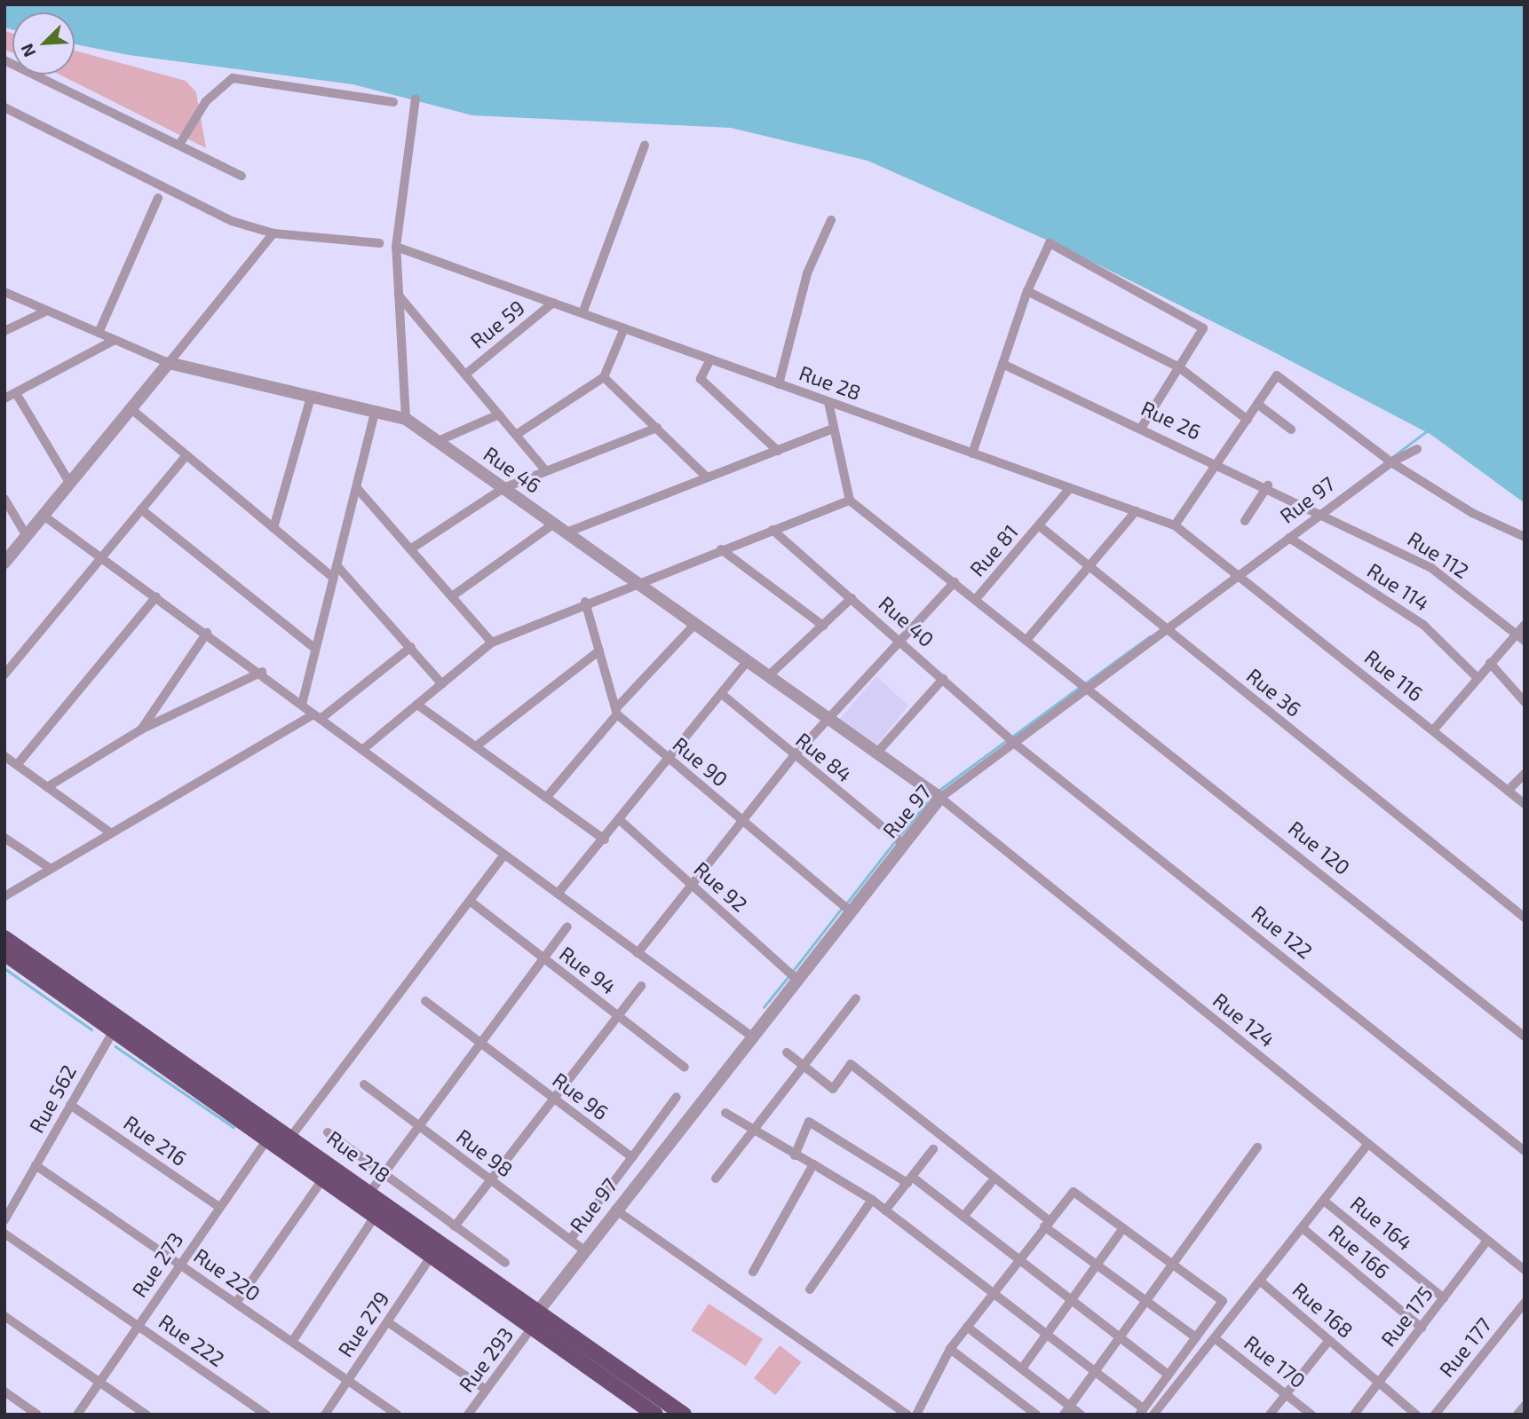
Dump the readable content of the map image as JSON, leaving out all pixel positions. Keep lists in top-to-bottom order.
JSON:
{
  "streets": {
    "highway": ["Rue 218"],
    "street": [
      "Rue 59",
      "Rue 28",
      "Rue 26",
      "Rue 46",
      "Rue 97",
      "Rue 81",
      "Rue 112",
      "Rue 114",
      "Rue 40",
      "Rue 116",
      "Rue 36",
      "Rue 84",
      "Rue 90",
      "Rue 120",
      "Rue 92",
      "Rue 122",
      "Rue 94",
      "Rue 124",
      "Rue 96",
      "Rue 562",
      "Rue 216",
      "Rue 98",
      "Rue 164",
      "Rue 166",
      "Rue 273",
      "Rue 220",
      "Rue 168",
      "Rue 175",
      "Rue 279",
      "Rue 222",
      "Rue 177",
      "Rue 293",
      "Rue 170"
    ]
  },
  "crossings": [
    ["Rue 59", "Rue 28"],
    ["Rue 28", "Rue 97"],
    ["Rue 28", "Rue 116"],
    ["Rue 26", "Rue 97"],
    ["Rue 26", "Rue 112"],
    ["Rue 46", "Rue 97"],
    ["Rue 46", "Rue 124"],
    ["Rue 97", "Rue 112"],
    ["Rue 97", "Rue 114"],
    ["Rue 97", "Rue 40"],
    ["Rue 97", "Rue 116"],
    ["Rue 97", "Rue 36"],
    ["Rue 97", "Rue 84"],
    ["Rue 97", "Rue 90"],
    ["Rue 97", "Rue 120"],
    ["Rue 97", "Rue 92"],
    ["Rue 97", "Rue 122"],
    ["Rue 97", "Rue 124"],
    ["Rue 97", "Rue 98"],
    ["Rue 97", "Rue 218"],
    ["Rue 97", "Rue 293"],
    ["Rue 81", "Rue 36"],
    ["Rue 81", "Rue 120"],
    ["Rue 40", "Rue 122"],
    ["Rue 124", "Rue 175"],
    ["Rue 562", "Rue 216"],
    ["Rue 562", "Rue 218"],
    ["Rue 562", "Rue 220"],
    ["Rue 216", "Rue 273"],
    ["Rue 218", "Rue 273"],
    ["Rue 218", "Rue 279"],
    ["Rue 218", "Rue 293"],
    ["Rue 164", "Rue 175"],
    ["Rue 166", "Rue 175"],
    ["Rue 273", "Rue 220"],
    ["Rue 273", "Rue 222"],
    ["Rue 220", "Rue 279"],
    ["Rue 168", "Rue 175"]
  ],
  "north": "bottom left"
}
